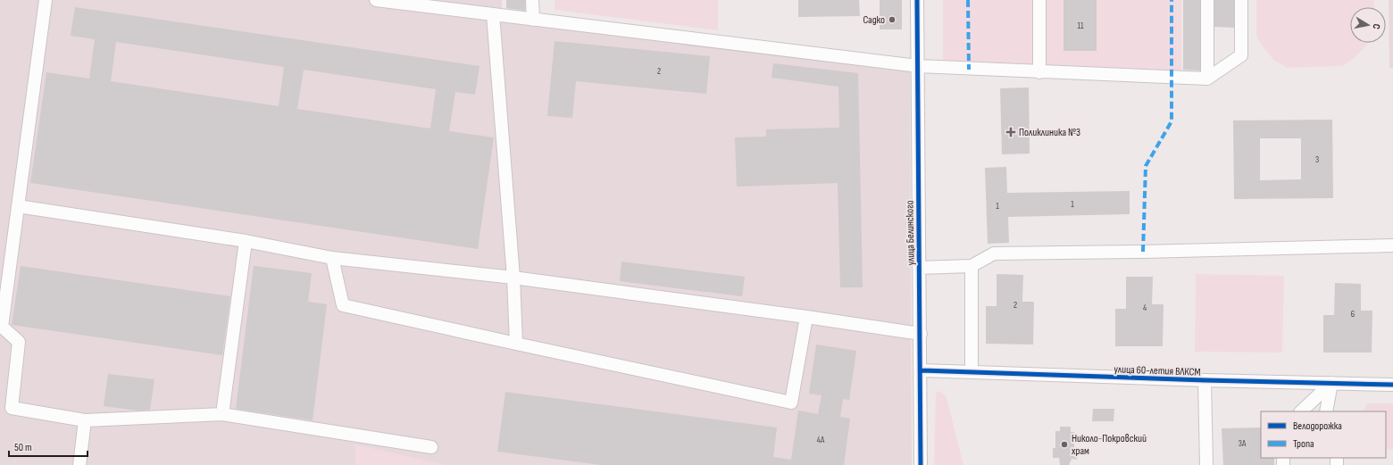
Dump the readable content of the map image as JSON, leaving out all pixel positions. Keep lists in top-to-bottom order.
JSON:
{
  "streets": {
    "street": ["улица Белинского", "улица 60-летия ВЛКСМ"]
  },
  "crossings": [
    ["улица Белинского", "улица 60-летия ВЛКСМ"]
  ],
  "places": {
    "other": ["Садко", "Николо-Покровский храм"],
    "health": ["Поликлиника №3"]
  },
  "house_numbers": [
    "11",
    "2",
    "3",
    "1",
    "1",
    "2",
    "4",
    "6",
    "4А",
    "3А"
  ],
  "legend": ["Велодорожка", "Тропа"],
  "scale_bar": "50 m",
  "north": "right"
}
